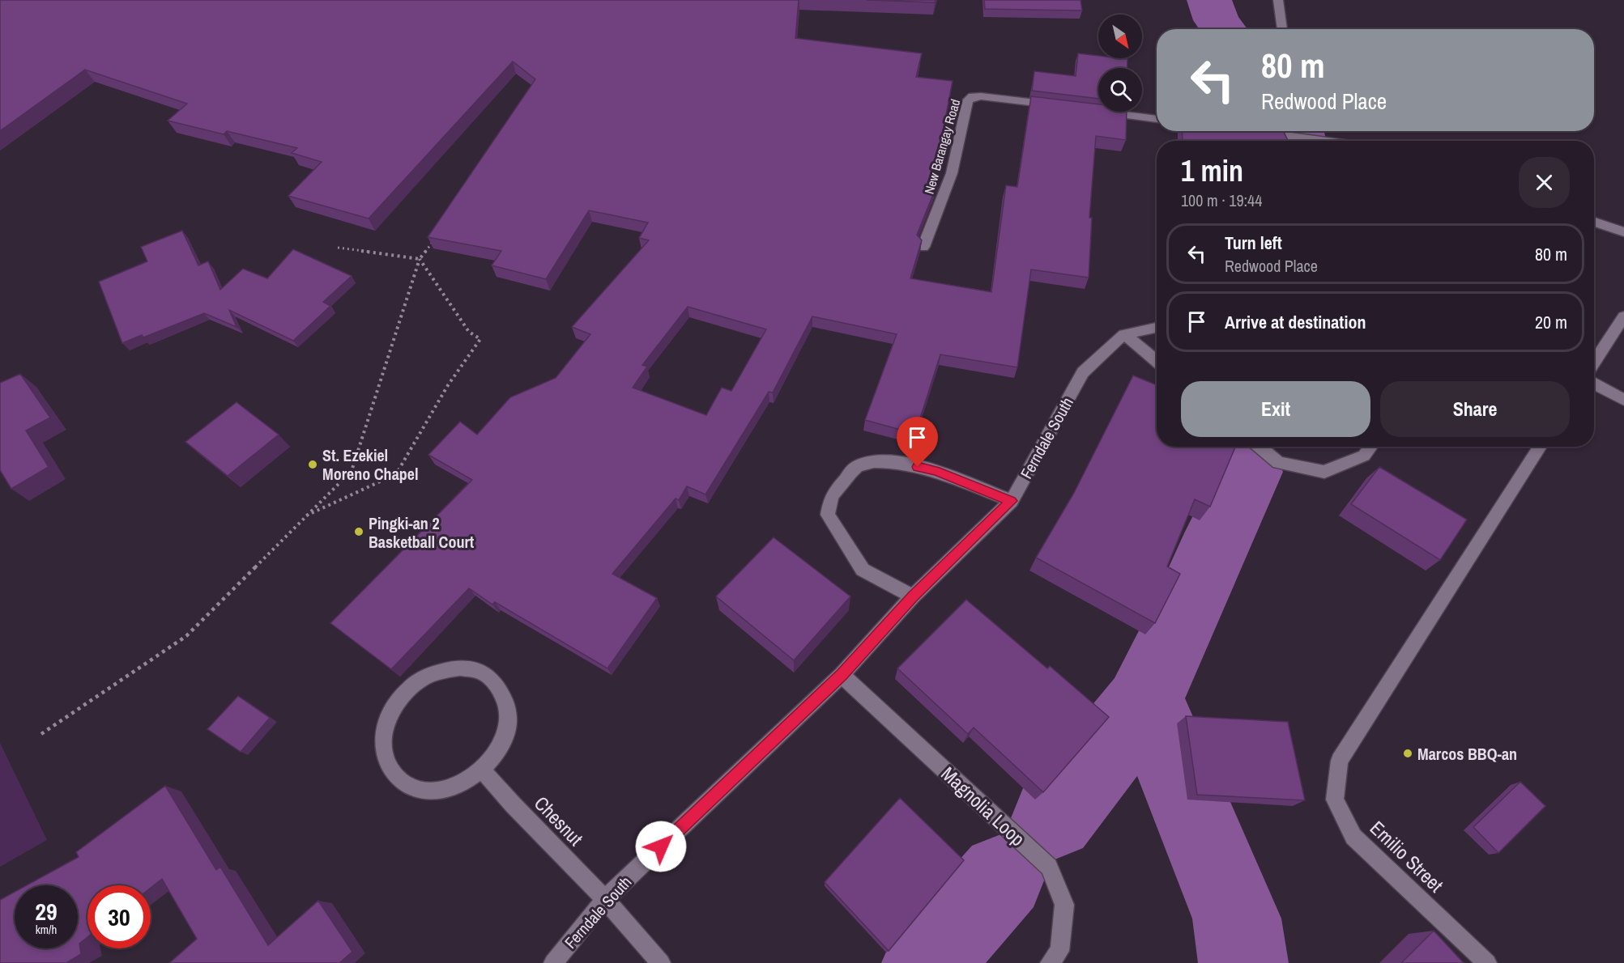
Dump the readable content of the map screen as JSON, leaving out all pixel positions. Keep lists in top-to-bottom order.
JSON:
{
  "streets": {
    "street": [
      "New Barangay Road",
      "Ferndale South",
      "Magnolia Loop",
      "Chesnut",
      "Emilio Street"
    ]
  },
  "crossings": [
    ["Ferndale South", "Magnolia Loop"],
    ["Ferndale South", "Chesnut"]
  ],
  "places": ["St. Ezekiel Moreno Chapel", "Pingki-an 2 Basketball Court", "Marcos BBQ-an"],
  "north": "bottom right",
  "page": {
    "turn": ["80 m", "Redwood Place"],
    "heading": ["1 min", "100 m · 19:44"],
    "list": [
      {
        "name": "Turn left",
        "note": "Redwood Place",
        "value": "80 m"
      },
      {
        "name": "Arrive at destination",
        "value": "20 m"
      }
    ],
    "buttons": ["Exit", "Share"],
    "speed": "29 km/h",
    "limit": "30"
  }
}
